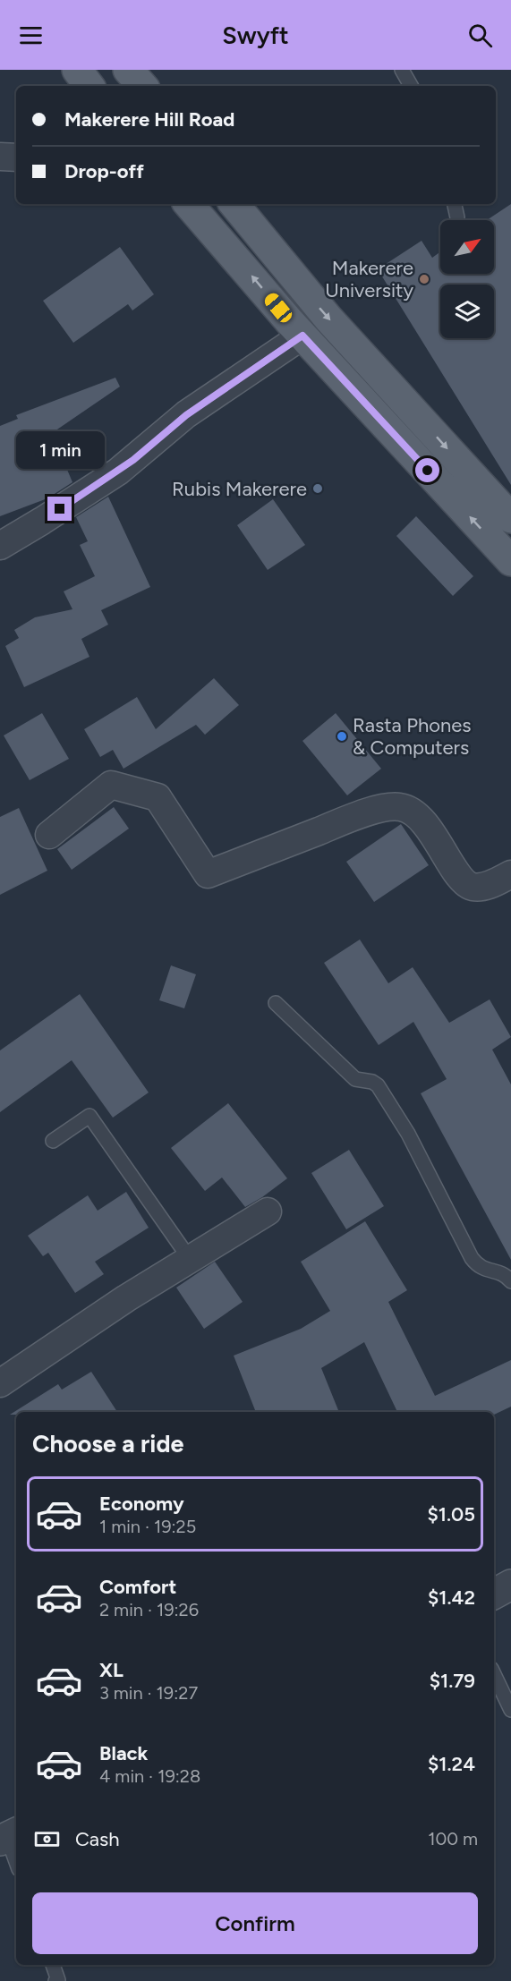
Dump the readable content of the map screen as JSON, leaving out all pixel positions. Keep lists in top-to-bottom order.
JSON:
{
  "places": ["Makerere University", "Rubis Makerere", "Rasta Phones & Computers"],
  "north": "top right",
  "page": {
    "header": "Swyft",
    "banner": ["Makerere Hill Road", "Drop-off"],
    "bubble": "1 min",
    "heading": "Choose a ride",
    "list": [
      {
        "name": "Economy",
        "note": "1 min · 19:25",
        "value": "$1.05"
      },
      {
        "name": "Comfort",
        "note": "2 min · 19:26",
        "value": "$1.42"
      },
      {
        "name": "XL",
        "note": "3 min · 19:27",
        "value": "$1.79"
      },
      {
        "name": "Black",
        "note": "4 min · 19:28",
        "value": "$1.24"
      }
    ],
    "pay": ["Cash", "100 m"],
    "buttons": "Confirm"
  }
}
